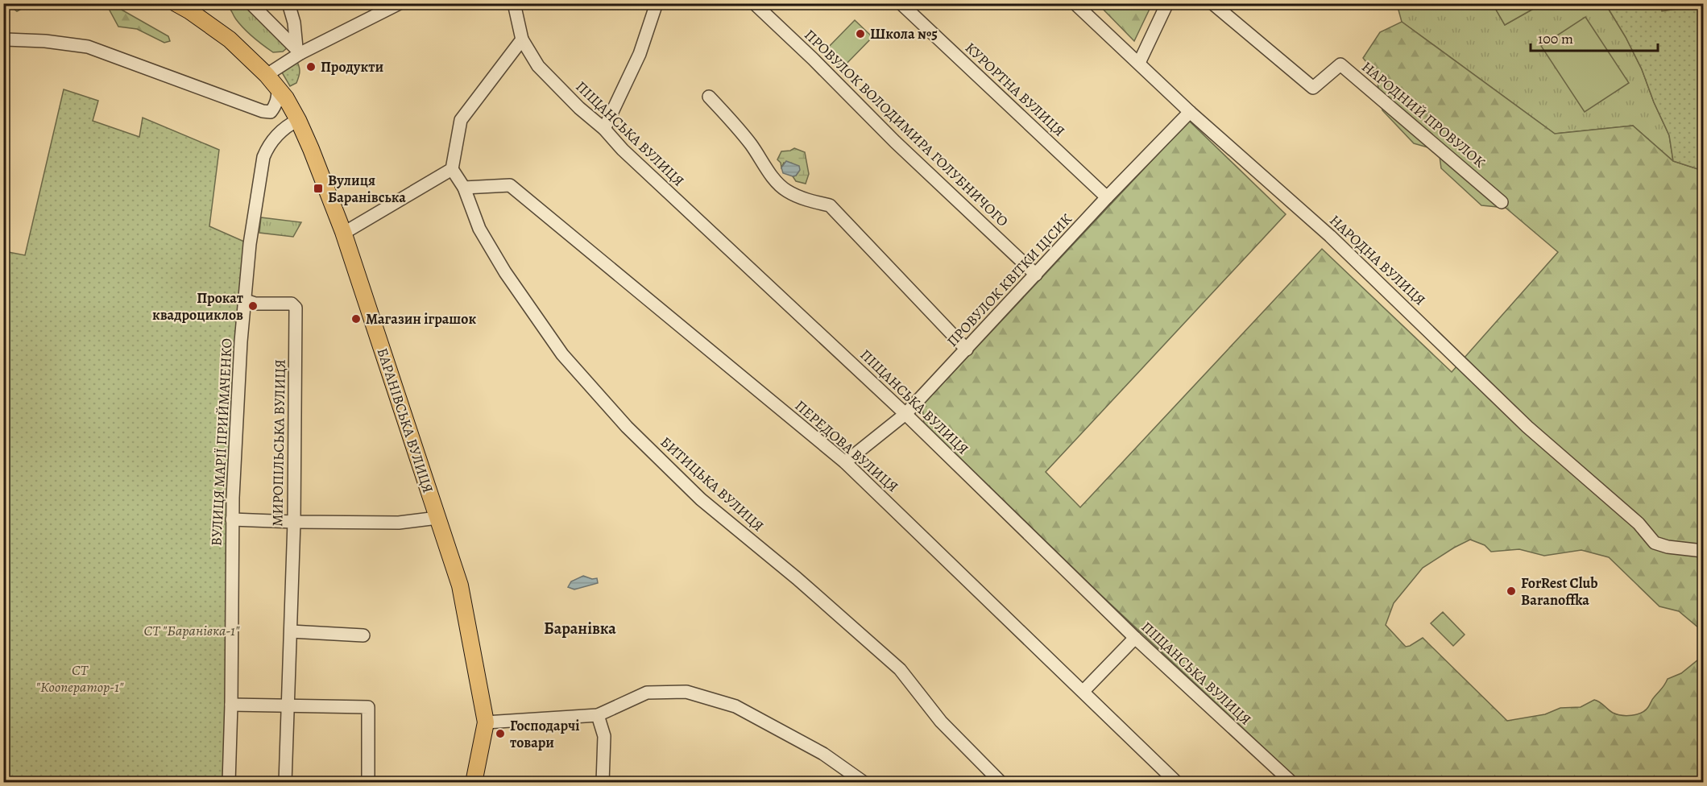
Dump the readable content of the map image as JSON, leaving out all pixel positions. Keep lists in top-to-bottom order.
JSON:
{
  "streets": {
    "main road": ["БАРАНІВСЬКА ВУЛИЦЯ"],
    "street": [
      "КУРОРТНА ВУЛИЦЯ",
      "НАРОДНИЙ ПРОВУЛОК",
      "ПРОВУЛОК ВОЛОДИМИРА ГОЛУБНИЧОГО",
      "ПІЩАНСЬКА ВУЛИЦЯ",
      "НАРОДНА ВУЛИЦЯ",
      "ПРОВУЛОК КВІТКИ ЦІСИК",
      "ВУЛИЦЯ МАРІЇ ПРИЙМАЧЕНКО",
      "МИРОПІЛЬСЬКА ВУЛИЦЯ",
      "ПЕРЕДОВА ВУЛИЦЯ",
      "БИТИЦЬКА ВУЛИЦЯ"
    ]
  },
  "crossings": [
    ["КУРОРТНА ВУЛИЦЯ", "ПРОВУЛОК КВІТКИ ЦІСИК"],
    ["ПРОВУЛОК ВОЛОДИМИРА ГОЛУБНИЧОГО", "ПРОВУЛОК КВІТКИ ЦІСИК"],
    ["ПІЩАНСЬКА ВУЛИЦЯ", "ПРОВУЛОК КВІТКИ ЦІСИК"],
    ["НАРОДНА ВУЛИЦЯ", "ПРОВУЛОК КВІТКИ ЦІСИК"],
    ["ПРОВУЛОК КВІТКИ ЦІСИК", "ПЕРЕДОВА ВУЛИЦЯ"],
    ["БАРАНІВСЬКА ВУЛИЦЯ", "ВУЛИЦЯ МАРІЇ ПРИЙМАЧЕНКО"],
    ["ВУЛИЦЯ МАРІЇ ПРИЙМАЧЕНКО", "МИРОПІЛЬСЬКА ВУЛИЦЯ"],
    ["ПЕРЕДОВА ВУЛИЦЯ", "БИТИЦЬКА ВУЛИЦЯ"]
  ],
  "districts": ["Баранівка"],
  "parks": ["СТ \"Баранівка-1\"", "СТ \"Кооператор-1\""],
  "places": {
    "other": [
      "Школа №5",
      "Продукти",
      "Прокат квадроциклов",
      "Магазин іграшок",
      "ForRest Club Baranoffka",
      "Господарчі товари"
    ],
    "transit": ["Вулиця Баранівська"]
  },
  "scale_bar": "100 m"
}
